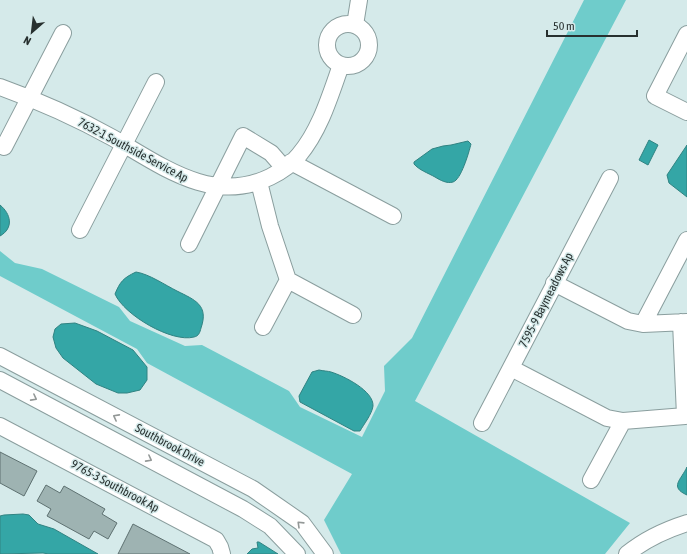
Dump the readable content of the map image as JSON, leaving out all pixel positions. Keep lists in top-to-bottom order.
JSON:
{
  "streets": {
    "street": [
      "7632-1 Southside Service Ap",
      "7595-9 Baymeadows Ap",
      "Southbrook Drive",
      "9765-3 Southbrook Ap"
    ]
  },
  "scale_bar": "50 m",
  "north": "bottom left"
}
